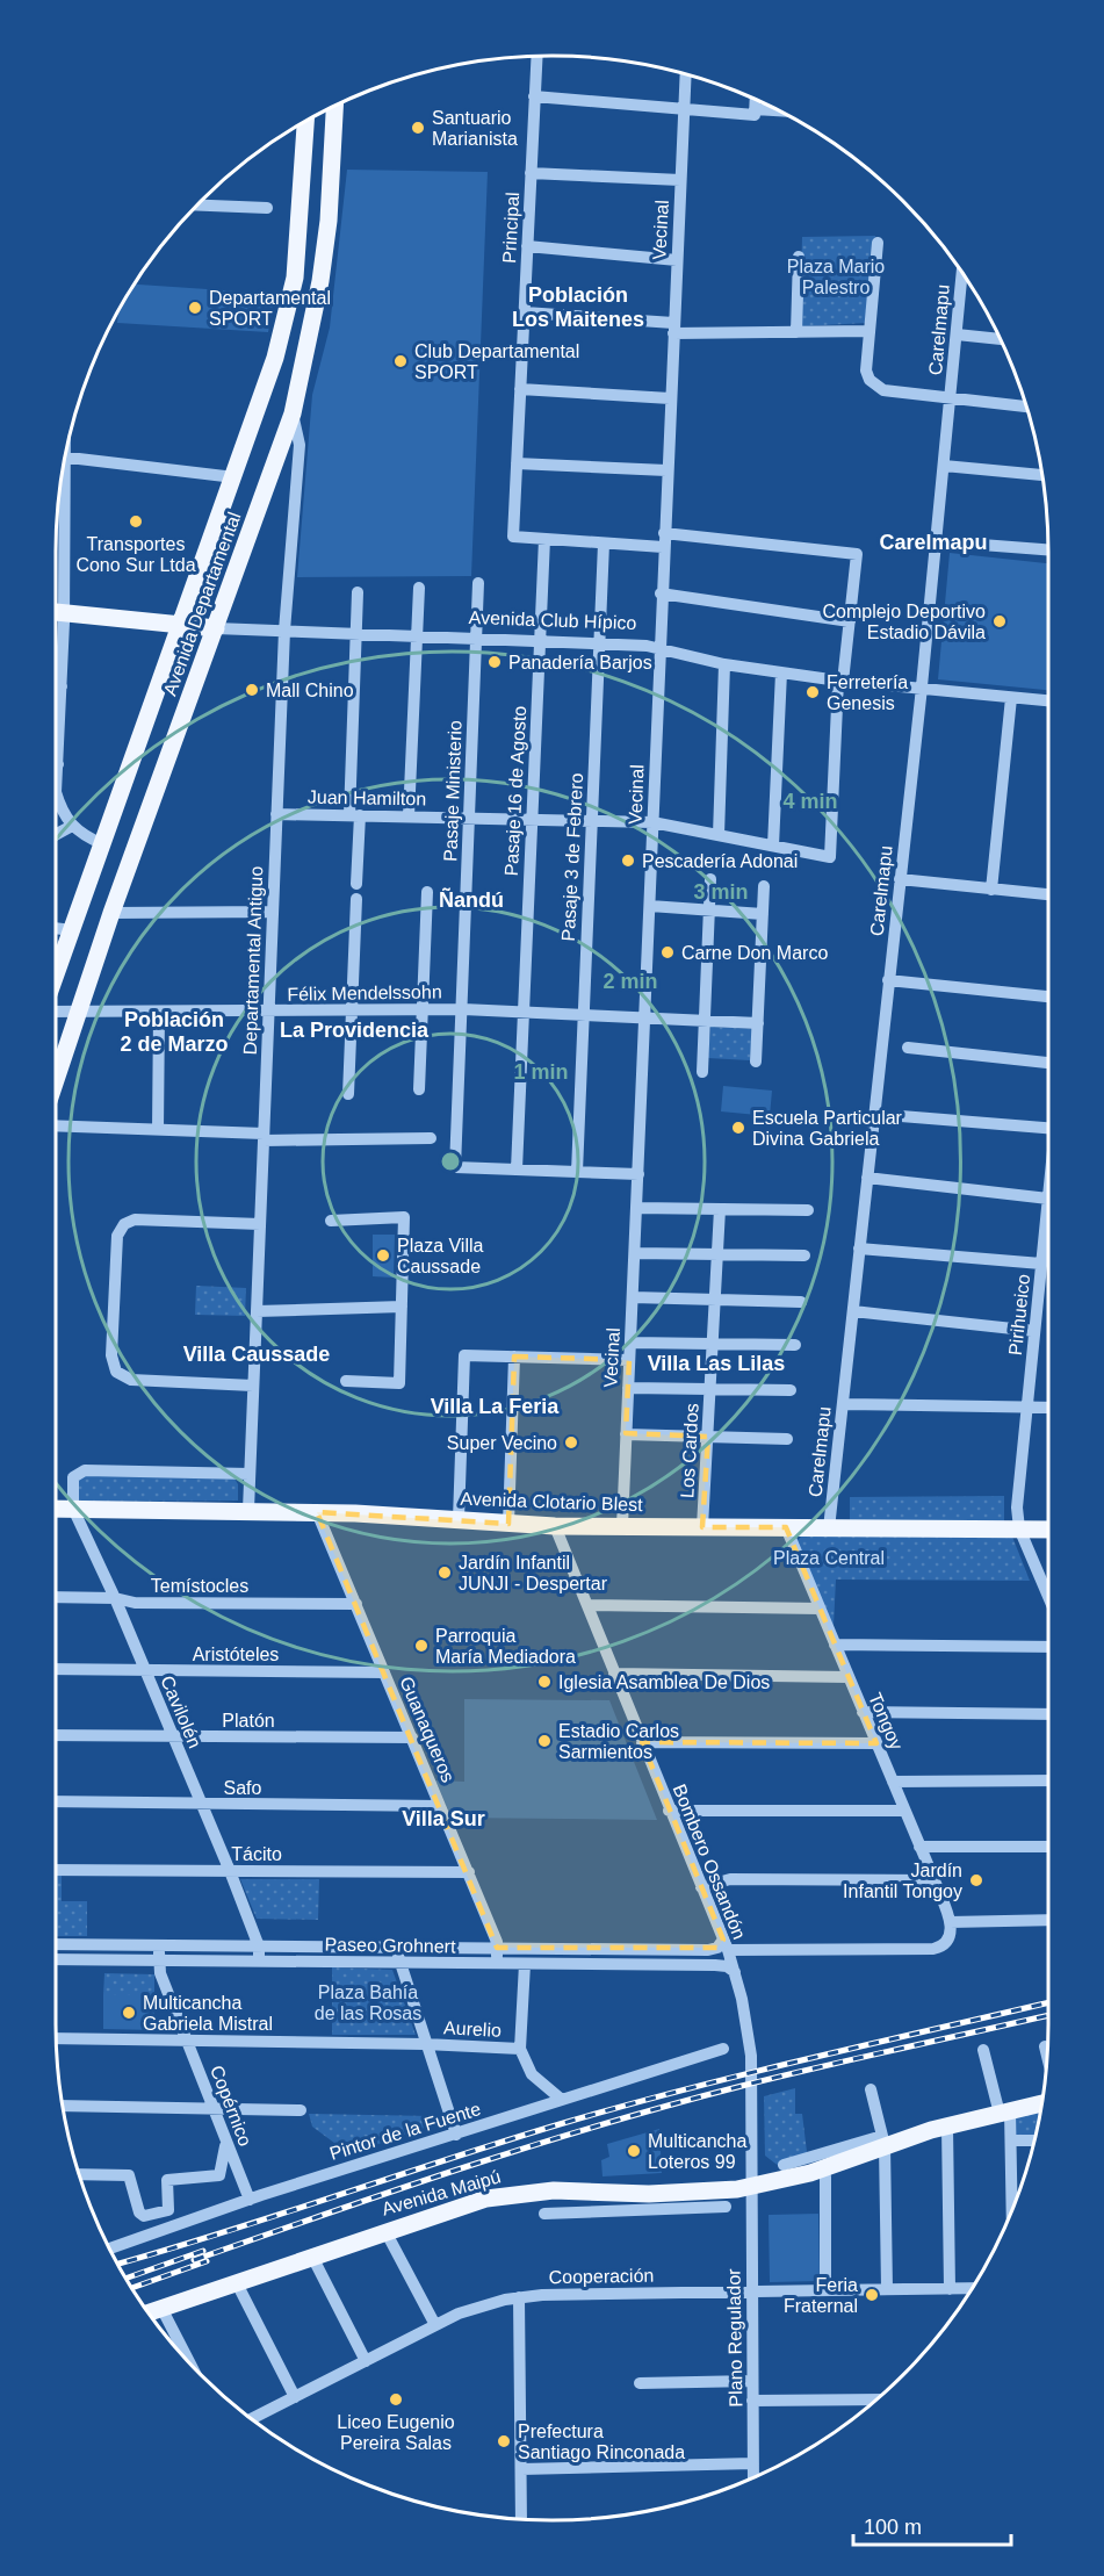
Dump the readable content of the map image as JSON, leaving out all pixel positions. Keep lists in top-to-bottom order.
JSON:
{
  "streets": {
    "main road": [
      "Avenida Departamental",
      "Avenida Club Hípico",
      "Avenida Clotario Blest",
      "Avenida Maipú"
    ],
    "street": [
      "Principal",
      "Vecinal",
      "Carelmapu",
      "Pasaje Ministerio",
      "Pasaje 16 de Agosto",
      "Juan Hamilton",
      "Pasaje 3 de Febrero",
      "Departamental Antiguo",
      "Félix Mendelssohn",
      "Pirihueico",
      "Los Cardos",
      "Temístocles",
      "Aristóteles",
      "Cavilolén",
      "Platón",
      "Tongoy",
      "Guanaqueros",
      "Safo",
      "Tácito",
      "Bombero Ossandón",
      "Paseo Grohnert",
      "Aurelio",
      "Copérnico",
      "Pintor de la Fuente",
      "Cooperación",
      "Plano Regulador"
    ]
  },
  "crossings": [
    ["Principal", "Pasaje 16 de Agosto"],
    ["Vecinal", "Avenida Club Hípico"],
    ["Vecinal", "Juan Hamilton"],
    ["Vecinal", "Félix Mendelssohn"],
    ["Vecinal", "Avenida Clotario Blest"],
    ["Carelmapu", "Avenida Club Hípico"],
    ["Carelmapu", "Avenida Clotario Blest"],
    ["Avenida Departamental", "Avenida Club Hípico"],
    ["Avenida Departamental", "Departamental Antiguo"],
    ["Avenida Departamental", "Félix Mendelssohn"],
    ["Avenida Club Hípico", "Pasaje Ministerio"],
    ["Avenida Club Hípico", "Pasaje 16 de Agosto"],
    ["Avenida Club Hípico", "Juan Hamilton"],
    ["Avenida Club Hípico", "Pasaje 3 de Febrero"],
    ["Avenida Club Hípico", "Departamental Antiguo"],
    ["Pasaje Ministerio", "Pasaje 16 de Agosto"],
    ["Pasaje Ministerio", "Juan Hamilton"],
    ["Pasaje Ministerio", "Félix Mendelssohn"],
    ["Pasaje 16 de Agosto", "Juan Hamilton"],
    ["Pasaje 16 de Agosto", "Félix Mendelssohn"],
    ["Juan Hamilton", "Pasaje 3 de Febrero"],
    ["Juan Hamilton", "Departamental Antiguo"],
    ["Pasaje 3 de Febrero", "Félix Mendelssohn"],
    ["Departamental Antiguo", "Félix Mendelssohn"],
    ["Departamental Antiguo", "Avenida Clotario Blest"],
    ["Departamental Antiguo", "Cavilolén"],
    ["Pirihueico", "Avenida Clotario Blest"],
    ["Los Cardos", "Avenida Clotario Blest"],
    ["Avenida Clotario Blest", "Cavilolén"],
    ["Avenida Clotario Blest", "Tongoy"],
    ["Avenida Clotario Blest", "Guanaqueros"],
    ["Avenida Clotario Blest", "Bombero Ossandón"],
    ["Temístocles", "Cavilolén"],
    ["Temístocles", "Guanaqueros"],
    ["Aristóteles", "Cavilolén"],
    ["Aristóteles", "Guanaqueros"],
    ["Cavilolén", "Platón"],
    ["Cavilolén", "Safo"],
    ["Cavilolén", "Tácito"],
    ["Cavilolén", "Paseo Grohnert"],
    ["Platón", "Guanaqueros"],
    ["Tongoy", "Paseo Grohnert"],
    ["Guanaqueros", "Safo"],
    ["Guanaqueros", "Tácito"],
    ["Guanaqueros", "Paseo Grohnert"],
    ["Bombero Ossandón", "Paseo Grohnert"],
    ["Bombero Ossandón", "Avenida Maipú"],
    ["Bombero Ossandón", "Plano Regulador"],
    ["Paseo Grohnert", "Copérnico"],
    ["Aurelio", "Copérnico"],
    ["Copérnico", "Pintor de la Fuente"],
    ["Avenida Maipú", "Plano Regulador"],
    ["Cooperación", "Plano Regulador"]
  ],
  "districts": [
    "Población Los Maitenes",
    "Carelmapu",
    "Ñandú",
    "Población 2 de Marzo",
    "La Providencia",
    "Villa Caussade",
    "Villa Las Lilas",
    "Villa La Feria",
    "Villa Sur"
  ],
  "parks": ["Plaza Mario Palestro", "Plaza Central", "Plaza Bahía de las Rosas"],
  "places": [
    "Santuario Marianista",
    "Departamental SPORT",
    "Club Departamental SPORT",
    "Transportes Cono Sur Ltda",
    "Complejo Deportivo Estadio Dávila",
    "Panadería Barjos",
    "Mall Chino",
    "Ferretería Genesis",
    "Pescadería Adonai",
    "Carne Don Marco",
    "Escuela Particular Divina Gabriela",
    "Plaza Villa Caussade",
    "Super Vecino",
    "Jardín Infantil JUNJI - Despertar",
    "Parroquia María Mediadora",
    "Iglesia Asamblea De Dios",
    "Estadio Carlos Sarmientos",
    "Jardín Infantil Tongoy",
    "Multicancha Gabriela Mistral",
    "Multicancha Loteros 99",
    "Feria Fraternal",
    "Liceo Eugenio Pereira Salas",
    "Prefectura Santiago Rinconada"
  ],
  "scale_bar": "100 m",
  "rings": [
    "4 min",
    "3 min",
    "2 min",
    "1 min"
  ]
}
